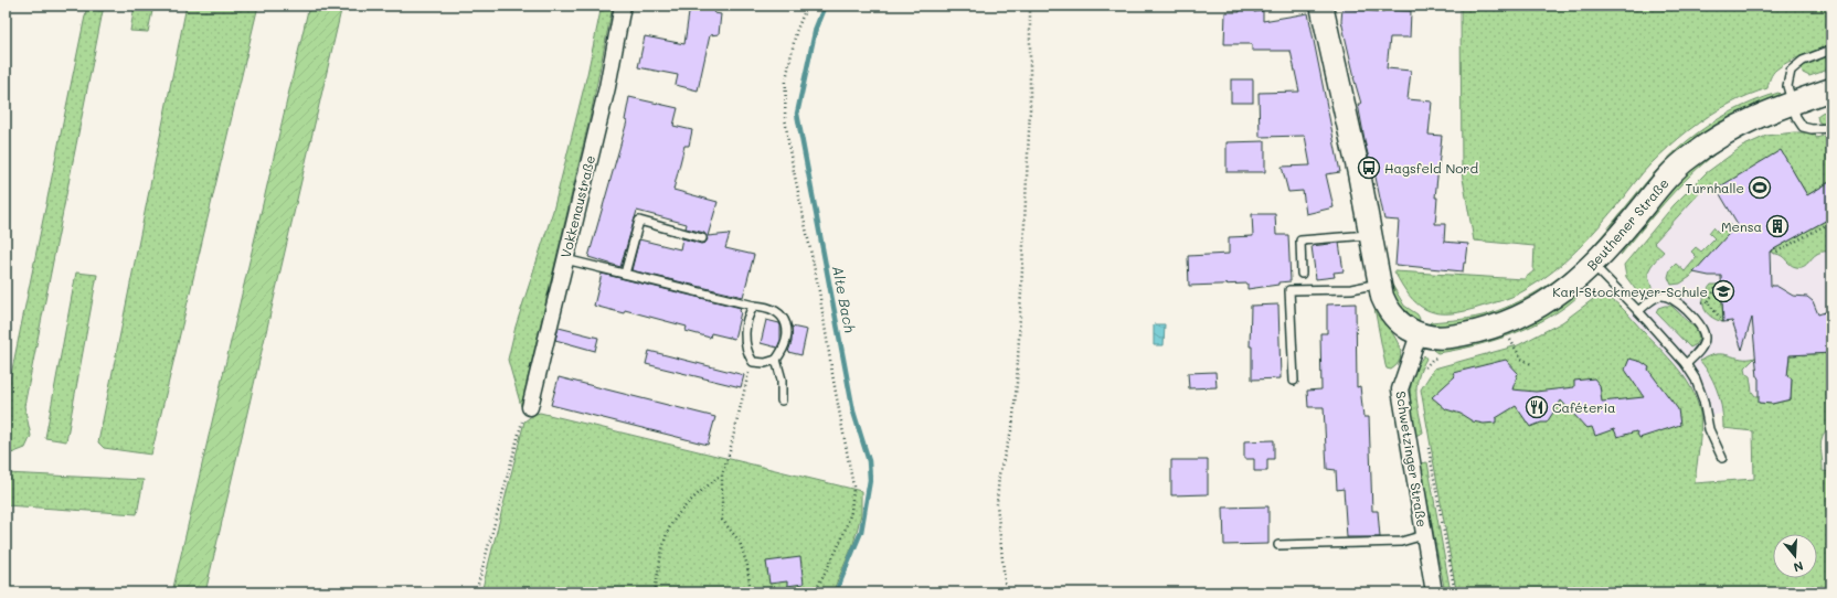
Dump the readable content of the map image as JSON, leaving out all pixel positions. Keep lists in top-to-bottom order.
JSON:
{
  "streets": {
    "main road": ["Beuthener Straße"],
    "street": ["Vokkenaustraße", "Schwetzinger Straße"]
  },
  "crossings": [
    ["Beuthener Straße", "Schwetzinger Straße"]
  ],
  "water": ["Alte Bach"],
  "places": {
    "bus stop": ["Hagsfeld Nord"],
    "sports": ["Turnhalle"],
    "building": ["Mensa"],
    "school or university": ["Karl-Stockmeyer-Schule"],
    "restaurant": ["Caféteria"]
  },
  "north": "bottom"
}
